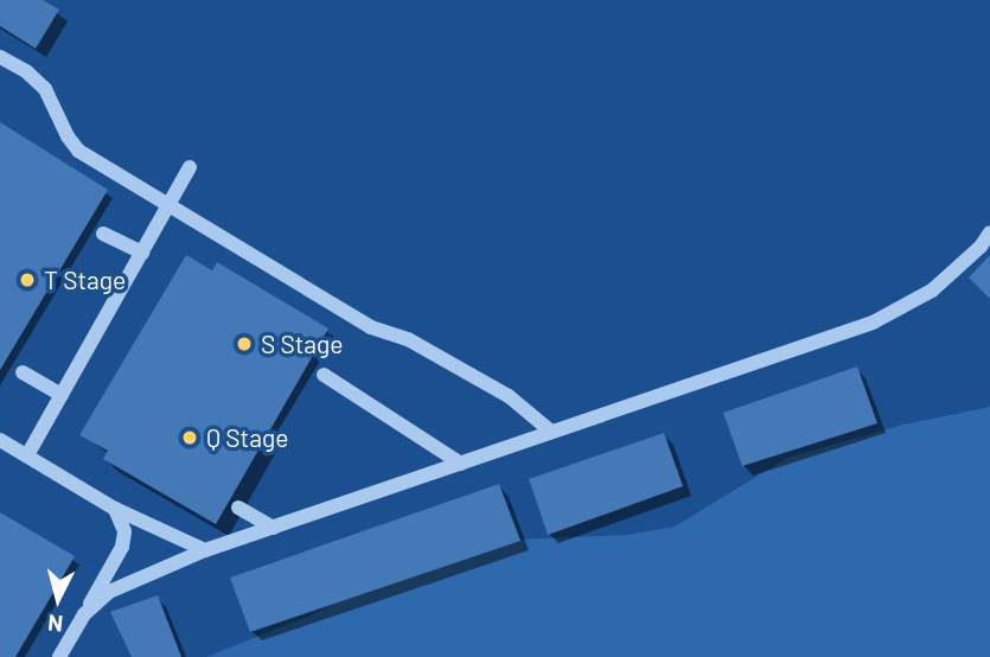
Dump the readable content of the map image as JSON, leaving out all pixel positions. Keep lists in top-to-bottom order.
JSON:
{
  "places": ["T Stage", "S Stage", "Q Stage"],
  "north": "bottom"
}
